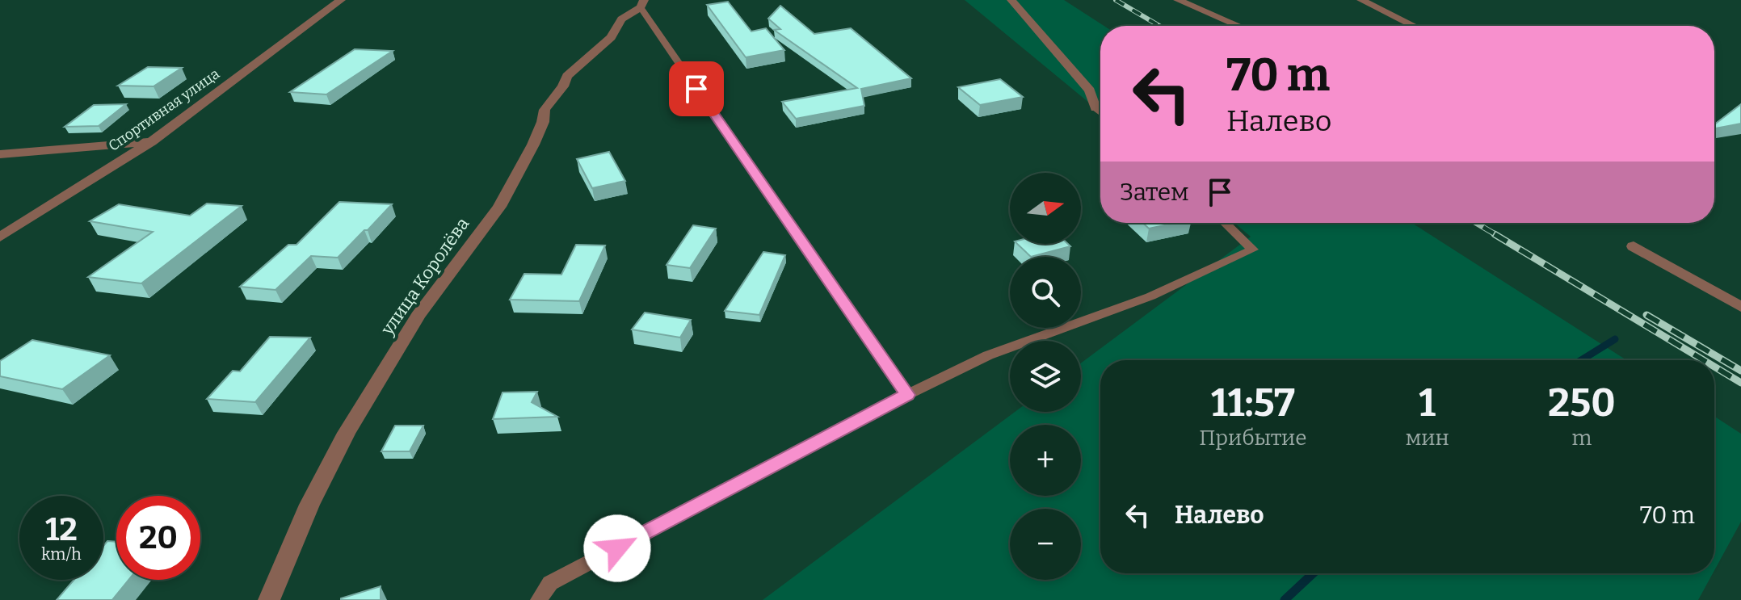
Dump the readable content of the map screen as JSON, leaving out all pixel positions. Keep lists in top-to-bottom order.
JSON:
{
  "streets": {
    "street": ["Спортивная улица", "улица Королёва"]
  },
  "north": "right",
  "page": {
    "turn": ["70 m", "Налево"],
    "then": "Затем",
    "map_buttons": ["+", "−"],
    "eta": [
      "11:57",
      "Прибытие",
      "1",
      "мин",
      "250",
      "m"
    ],
    "list": [
      {
        "name": "Налево",
        "value": "70 m"
      }
    ],
    "speed": "12 km/h",
    "limit": "20"
  }
}
